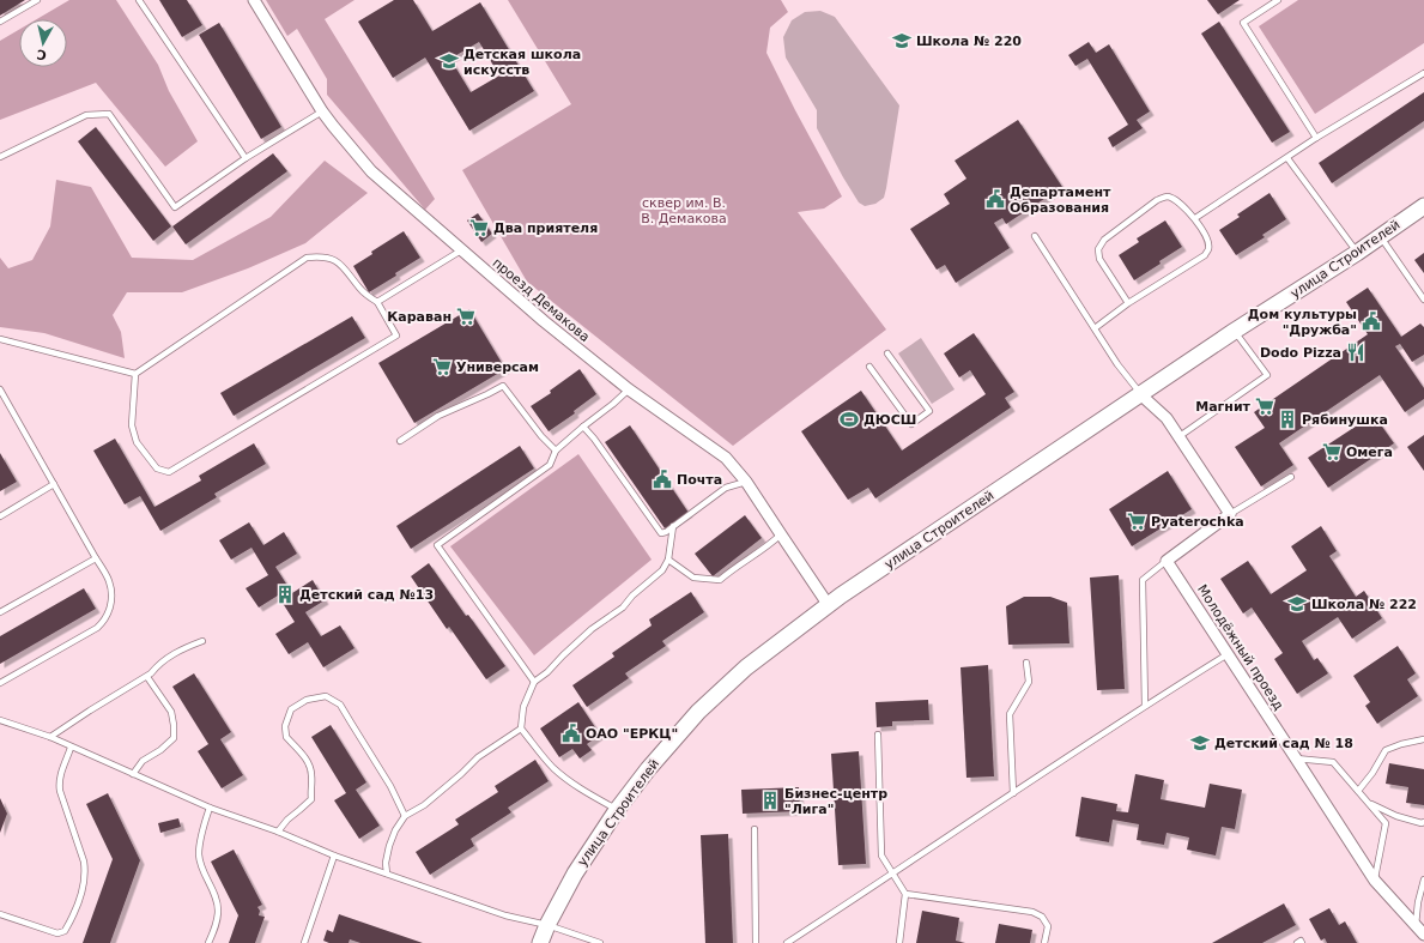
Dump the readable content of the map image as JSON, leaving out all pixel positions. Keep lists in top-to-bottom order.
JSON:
{
  "streets": {
    "street": ["улица Строителей", "проезд Демакова", "Молодёжный проезд"]
  },
  "crossings": [
    ["улица Строителей", "проезд Демакова"]
  ],
  "parks": ["сквер им. В. В. Демакова"],
  "places": {
    "school or university": [
      "Школа № 220",
      "Детская школа искусств",
      "Школа № 222",
      "Детский сад № 18"
    ],
    "public building": [
      "Департамент Образования",
      "Дом культуры \"Дружба\"",
      "Почта",
      "ОАО \"ЕРКЦ\""
    ],
    "supermarket": [
      "Два приятеля",
      "Караван",
      "Универсам",
      "Магнит",
      "Омега",
      "Pyaterochka"
    ],
    "restaurant": ["Dodo Pizza"],
    "sports": ["ДЮСШ"],
    "building": ["Рябинушка", "Детский сад №13", "Бизнес-центр \"Лига\""]
  },
  "north": "bottom"
}
